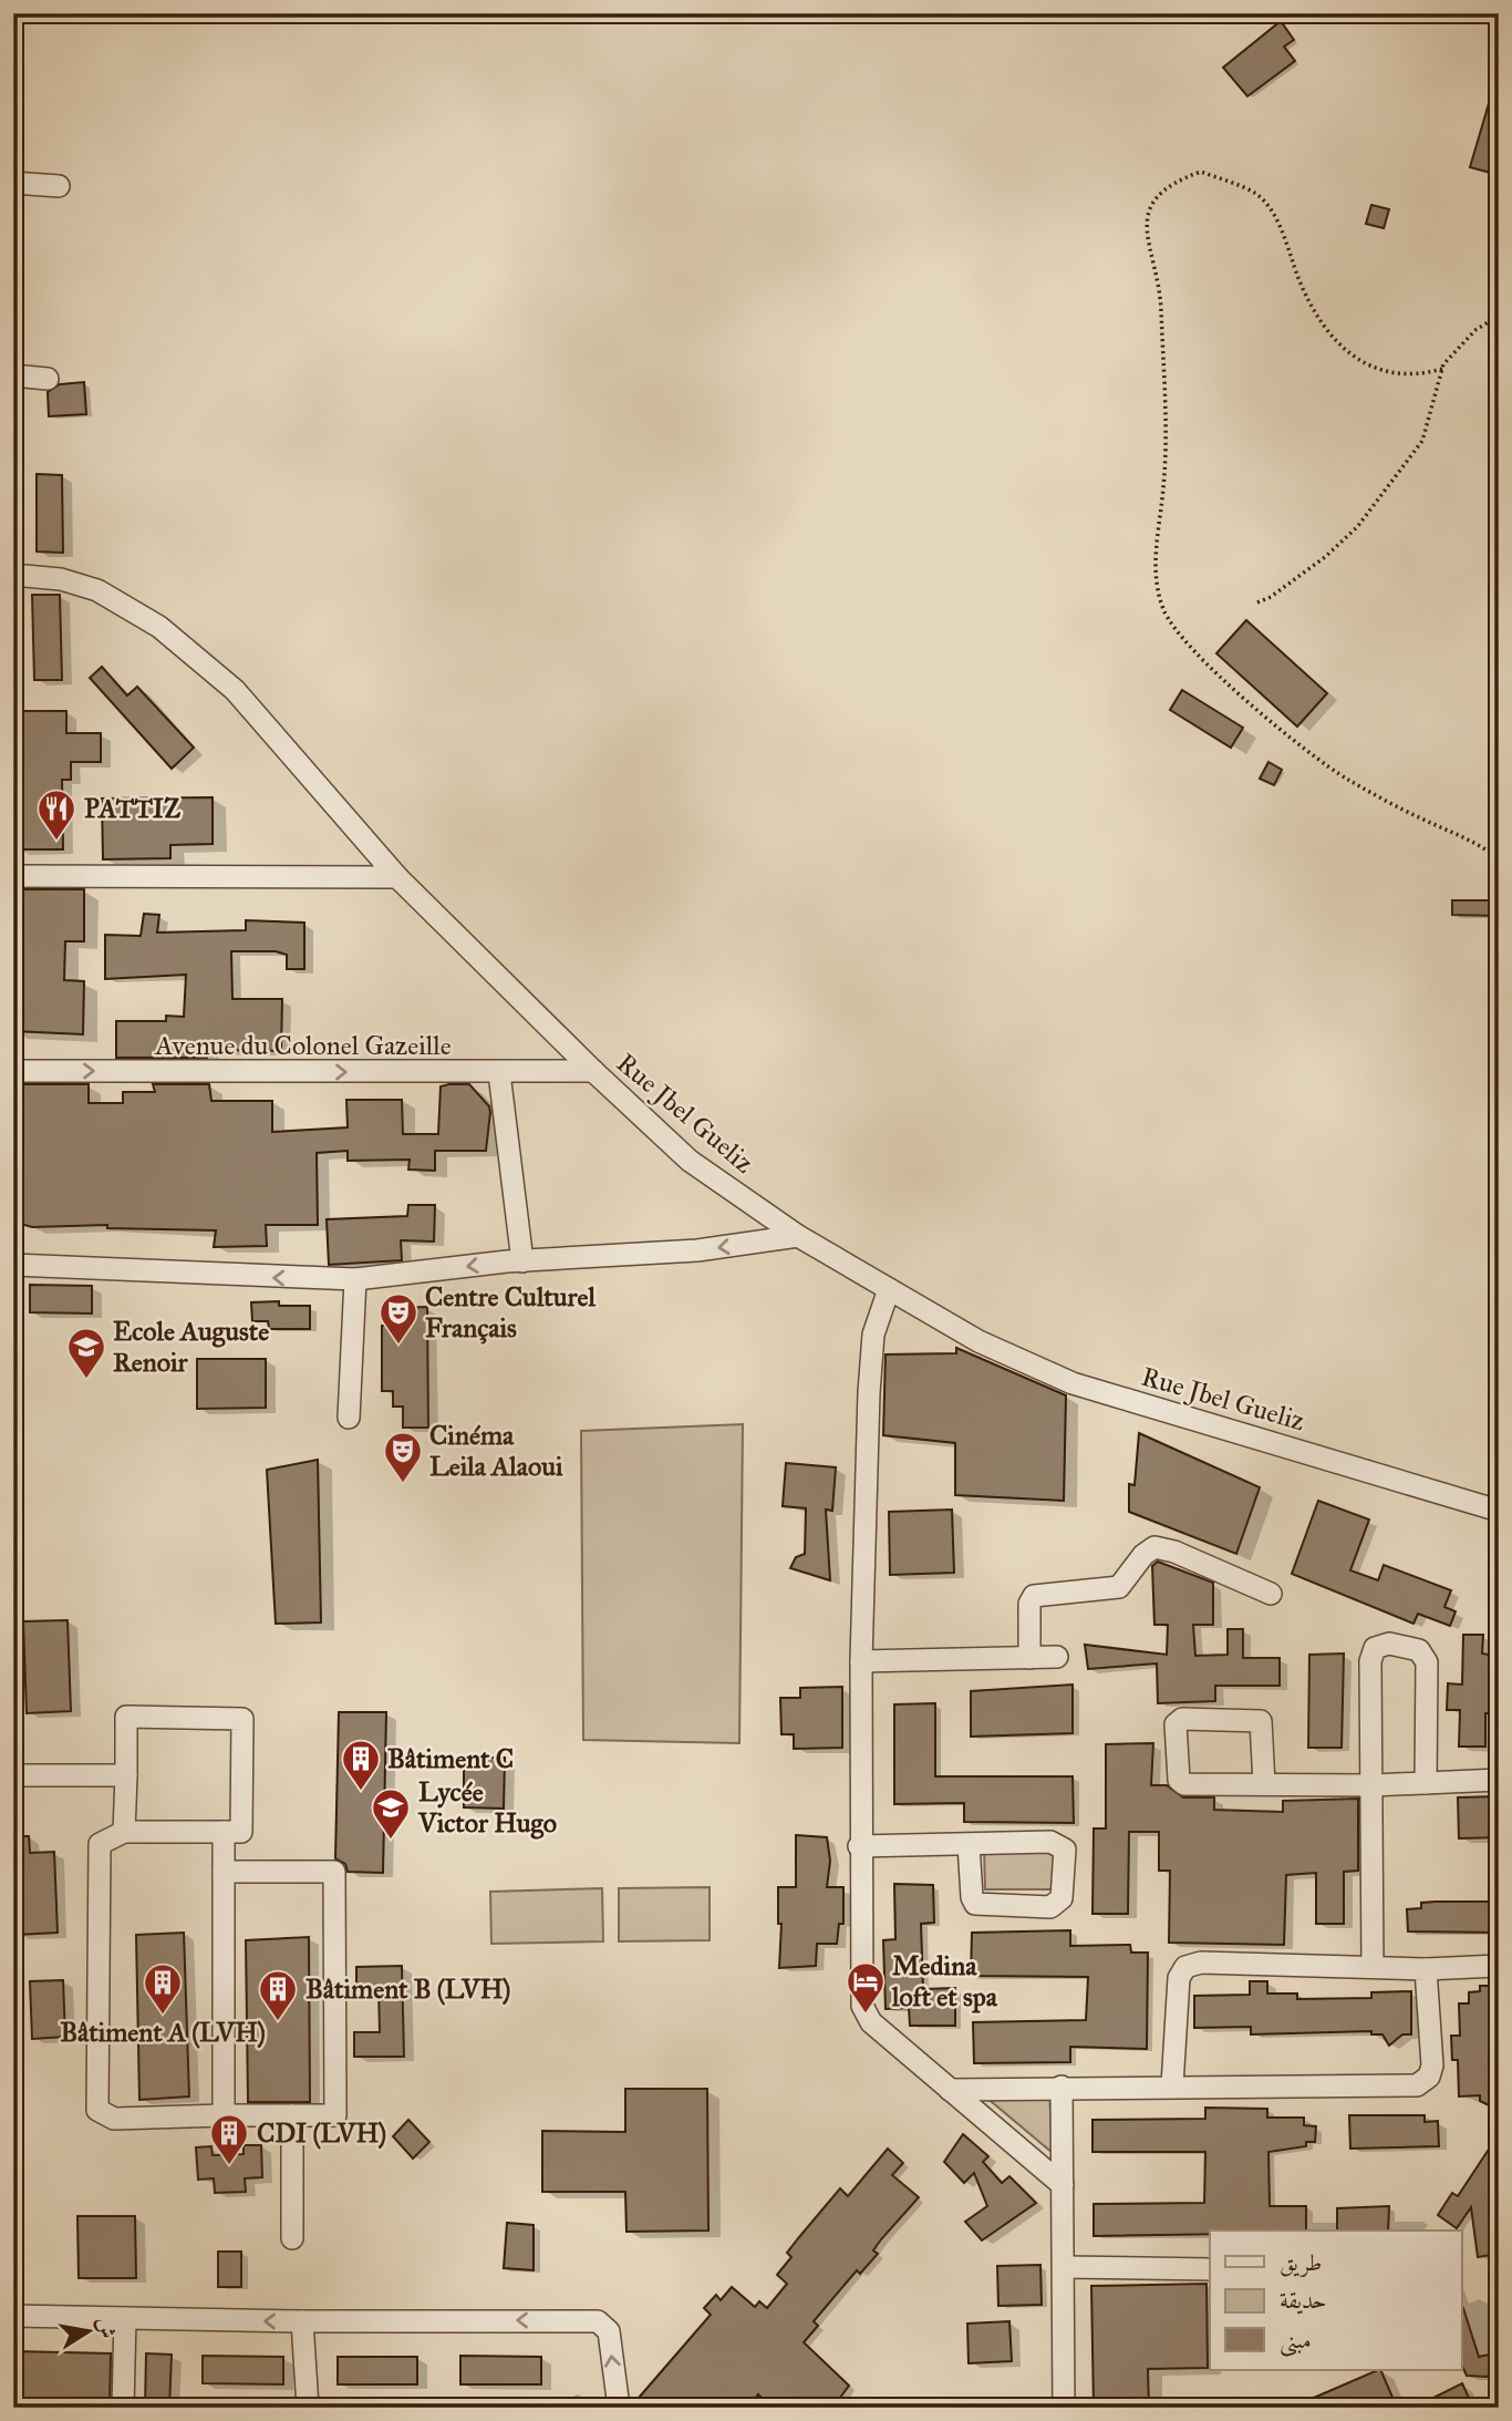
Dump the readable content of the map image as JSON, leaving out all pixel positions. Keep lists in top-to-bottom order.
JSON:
{
  "streets": {
    "street": ["Avenue du Colonel Gazeille", "Rue Jbel Gueliz"]
  },
  "crossings": [
    ["Avenue du Colonel Gazeille", "Rue Jbel Gueliz"]
  ],
  "one_way": ["Avenue du Colonel Gazeille"],
  "places": {
    "restaurant": ["PATTIZ"],
    "theatre": ["Centre Culturel Français", "Cinéma Leila Alaoui"],
    "school or university": ["Ecole Auguste Renoir", "Lycée Victor Hugo"],
    "building": [
      "Bâtiment C",
      "Bâtiment A (LVH)",
      "Bâtiment B (LVH)",
      "CDI (LVH)"
    ],
    "hotel": ["Medina loft et spa"]
  },
  "legend": ["طريق", "حديقة", "مبنى"],
  "north": "right"
}
